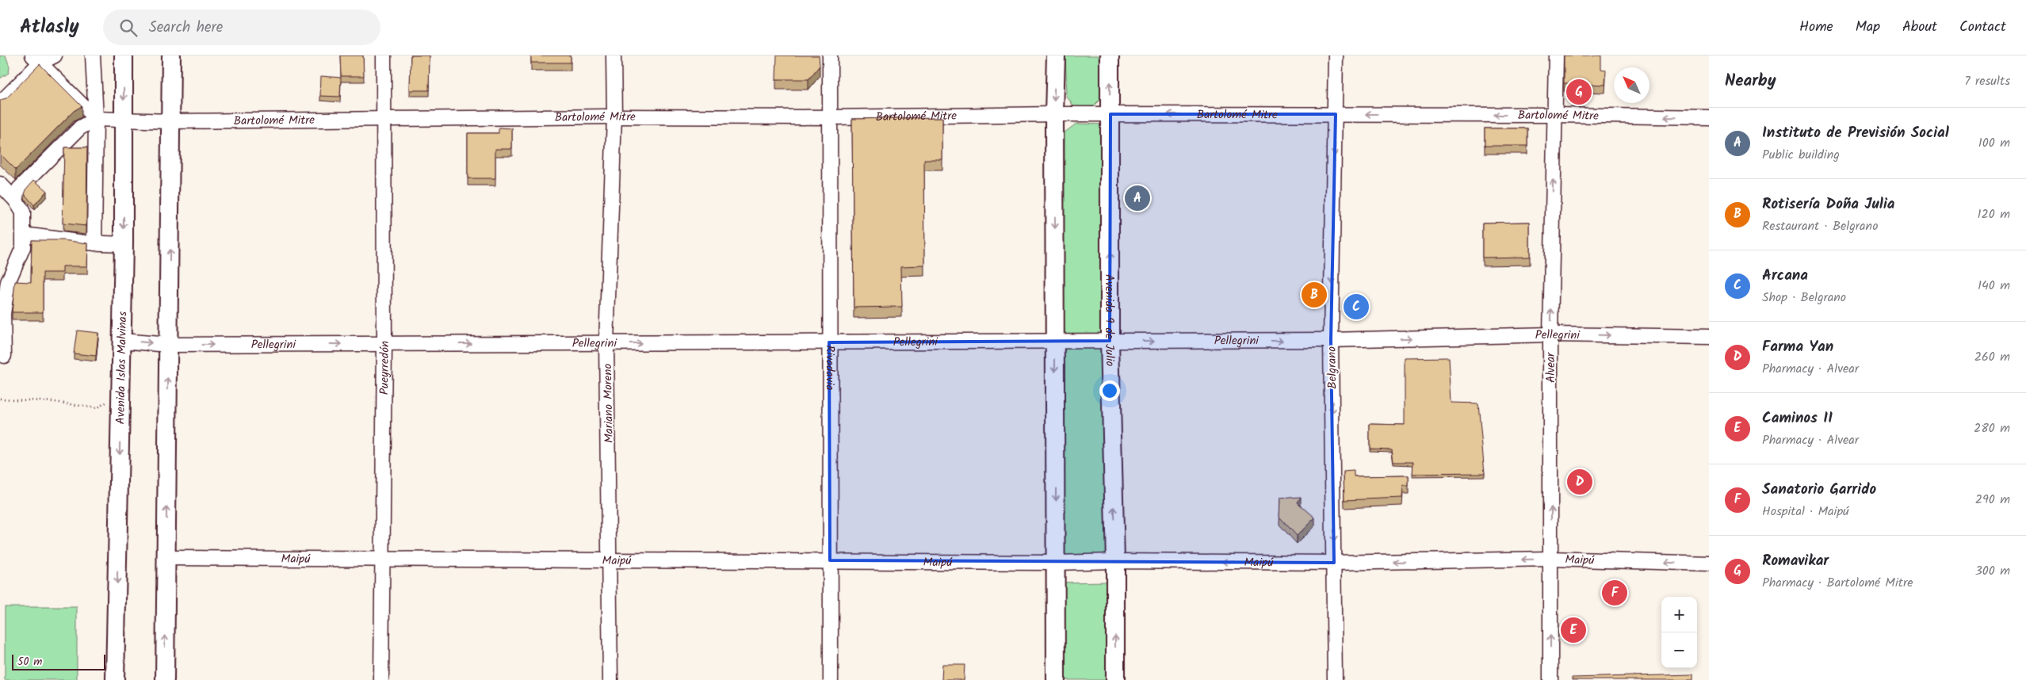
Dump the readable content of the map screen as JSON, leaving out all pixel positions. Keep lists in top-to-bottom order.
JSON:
{
  "streets": {
    "main road": ["Avenida 9 de Julio", "Avenida Islas Malvinas"],
    "street": [
      "Bartolomé Mitre",
      "Pellegrini",
      "Pueyrredón",
      "Rivadavia",
      "Belgrano",
      "Alvear",
      "Mariano Moreno",
      "Maipú"
    ]
  },
  "crossings": [
    ["Bartolomé Mitre", "Avenida 9 de Julio"],
    ["Bartolomé Mitre", "Avenida Islas Malvinas"],
    ["Bartolomé Mitre", "Pueyrredón"],
    ["Bartolomé Mitre", "Rivadavia"],
    ["Bartolomé Mitre", "Belgrano"],
    ["Bartolomé Mitre", "Alvear"],
    ["Bartolomé Mitre", "Mariano Moreno"],
    ["Avenida 9 de Julio", "Pellegrini"],
    ["Avenida 9 de Julio", "Maipú"],
    ["Pellegrini", "Avenida Islas Malvinas"],
    ["Pellegrini", "Pueyrredón"],
    ["Pellegrini", "Rivadavia"],
    ["Pellegrini", "Belgrano"],
    ["Pellegrini", "Alvear"],
    ["Pellegrini", "Mariano Moreno"],
    ["Pueyrredón", "Maipú"],
    ["Rivadavia", "Maipú"],
    ["Belgrano", "Maipú"],
    ["Alvear", "Maipú"],
    ["Mariano Moreno", "Maipú"]
  ],
  "one_way": [
    "Bartolomé Mitre",
    "Pellegrini",
    "Belgrano",
    "Alvear",
    "Maipú"
  ],
  "scale_bar": "50 m",
  "north": "top left",
  "page": {
    "header": "Atlasly",
    "search": "Search here",
    "nav": [
      "Home",
      "Map",
      "About",
      "Contact"
    ],
    "heading": ["Nearby", "7 results"],
    "pins": [
      "G",
      "A",
      "B",
      "C",
      "D",
      "F",
      "E"
    ],
    "list": [
      {
        "mark": "A",
        "name": "Instituto de Previsión Social",
        "note": "Public building",
        "value": "100 m"
      },
      {
        "mark": "B",
        "name": "Rotisería Doña Julia",
        "note": "Restaurant · Belgrano",
        "value": "120 m"
      },
      {
        "mark": "C",
        "name": "Arcana",
        "note": "Shop · Belgrano",
        "value": "140 m"
      },
      {
        "mark": "D",
        "name": "Farma Yan",
        "note": "Pharmacy · Alvear",
        "value": "260 m"
      },
      {
        "mark": "E",
        "name": "Caminos II",
        "note": "Pharmacy · Alvear",
        "value": "280 m"
      },
      {
        "mark": "F",
        "name": "Sanatorio Garrido",
        "note": "Hospital · Maipú",
        "value": "290 m"
      },
      {
        "mark": "G",
        "name": "Romavikar",
        "note": "Pharmacy · Bartolomé Mitre",
        "value": "300 m"
      }
    ],
    "map_buttons": ["+", "−"],
    "scale": "50 m"
  }
}
